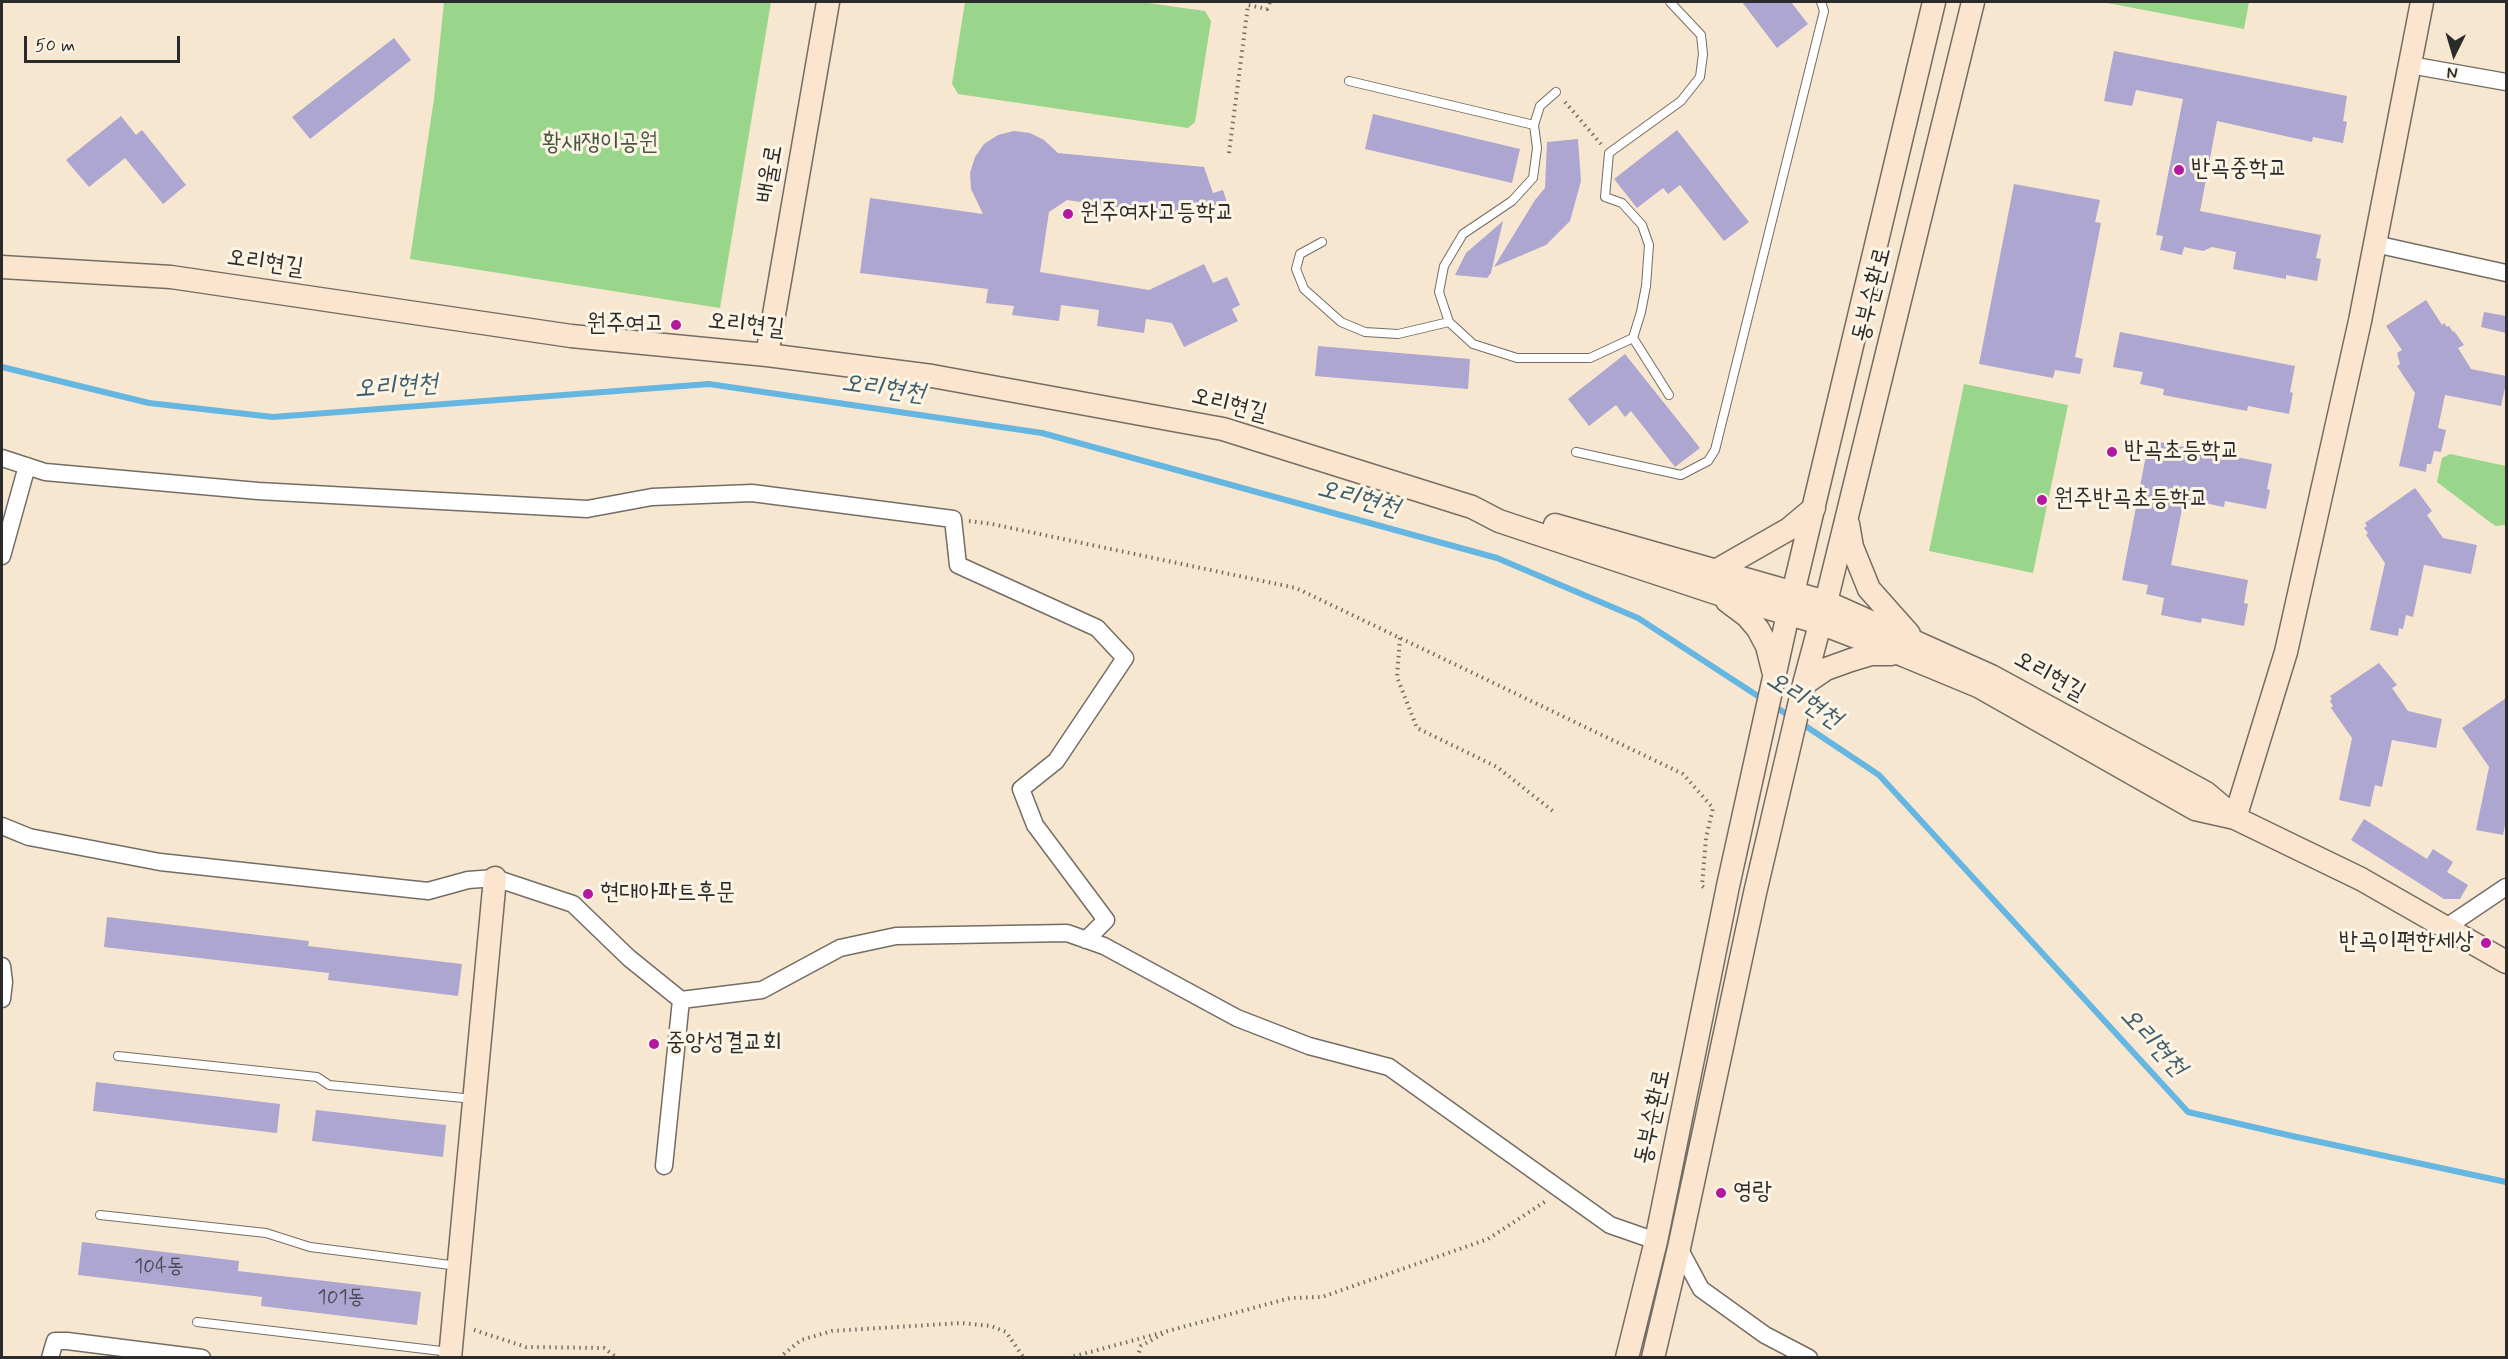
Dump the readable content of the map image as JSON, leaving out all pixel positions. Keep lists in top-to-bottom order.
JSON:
{
  "streets": {
    "street": ["배울로", "오리현길", "동부순환로"]
  },
  "crossings": [
    ["배울로", "오리현길"],
    ["오리현길", "동부순환로"]
  ],
  "water": ["오리현천"],
  "parks": ["황새쟁이공원"],
  "places": [
    "반곡중학교",
    "원주여자고등학교",
    "원주여고",
    "반곡초등학교",
    "원주반곡초등학교",
    "현대아파트후문",
    "반곡이편한세상",
    "중앙성결교회",
    "영랑"
  ],
  "house_numbers": ["104동", "101동"],
  "scale_bar": "50 m",
  "north": "bottom"
}
